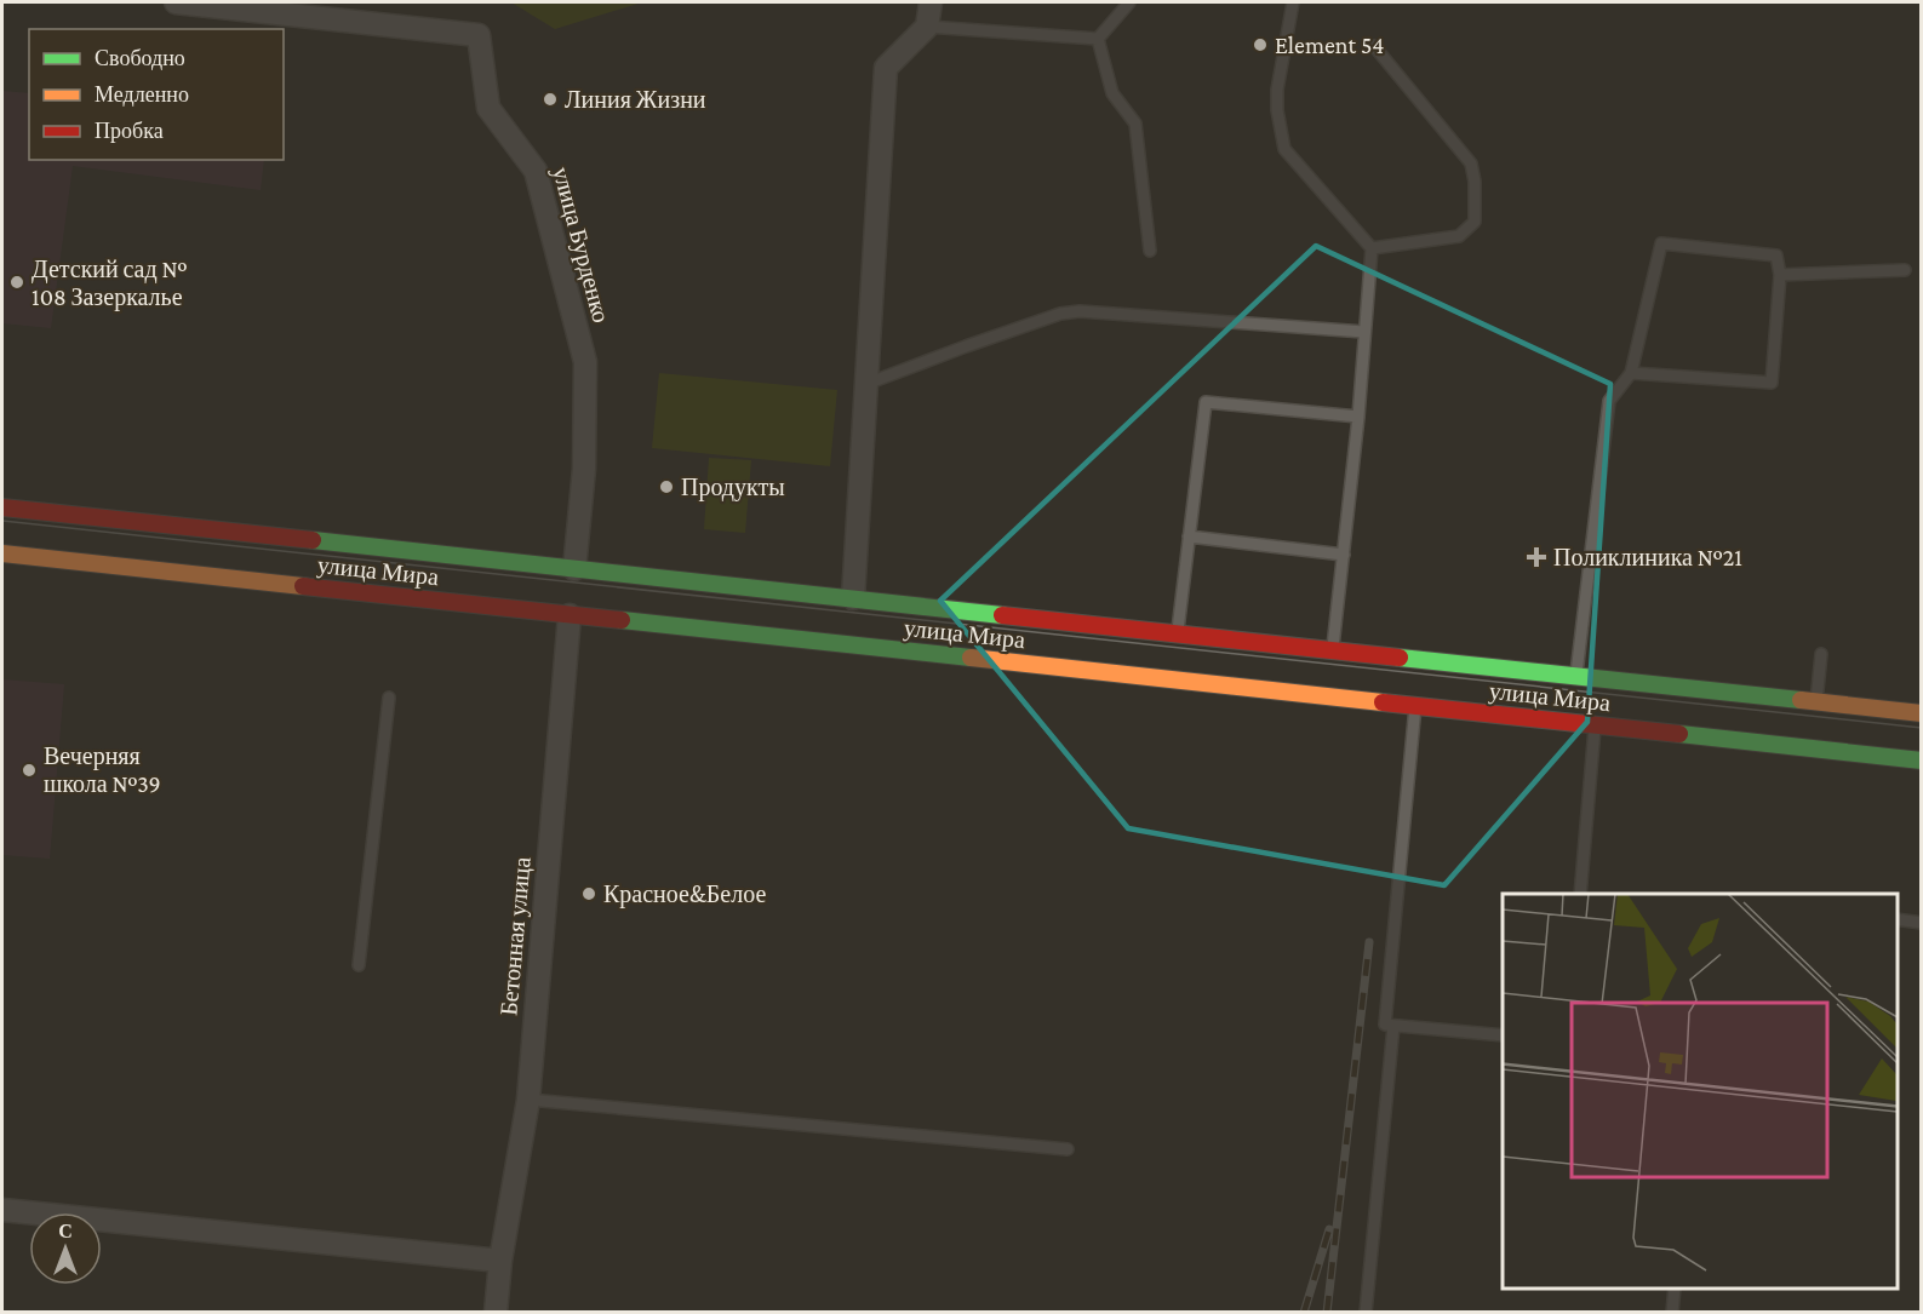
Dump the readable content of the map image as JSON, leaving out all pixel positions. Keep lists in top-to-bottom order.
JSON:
{
  "streets": {
    "street": ["улица Бурденко", "улица Мира", "Бетонная улица"]
  },
  "crossings": [
    ["улица Бурденко", "улица Мира"],
    ["улица Мира", "Бетонная улица"]
  ],
  "places": {
    "other": [
      "Element 54",
      "Линия Жизни",
      "Детский сад № 108 Зазеркалье",
      "Продукты",
      "Вечерняя школа №39",
      "Красное&Белое"
    ],
    "health": ["Поликлиника №21"]
  },
  "legend": ["Свободно", "Медленно", "Пробка"],
  "north": "top"
}
